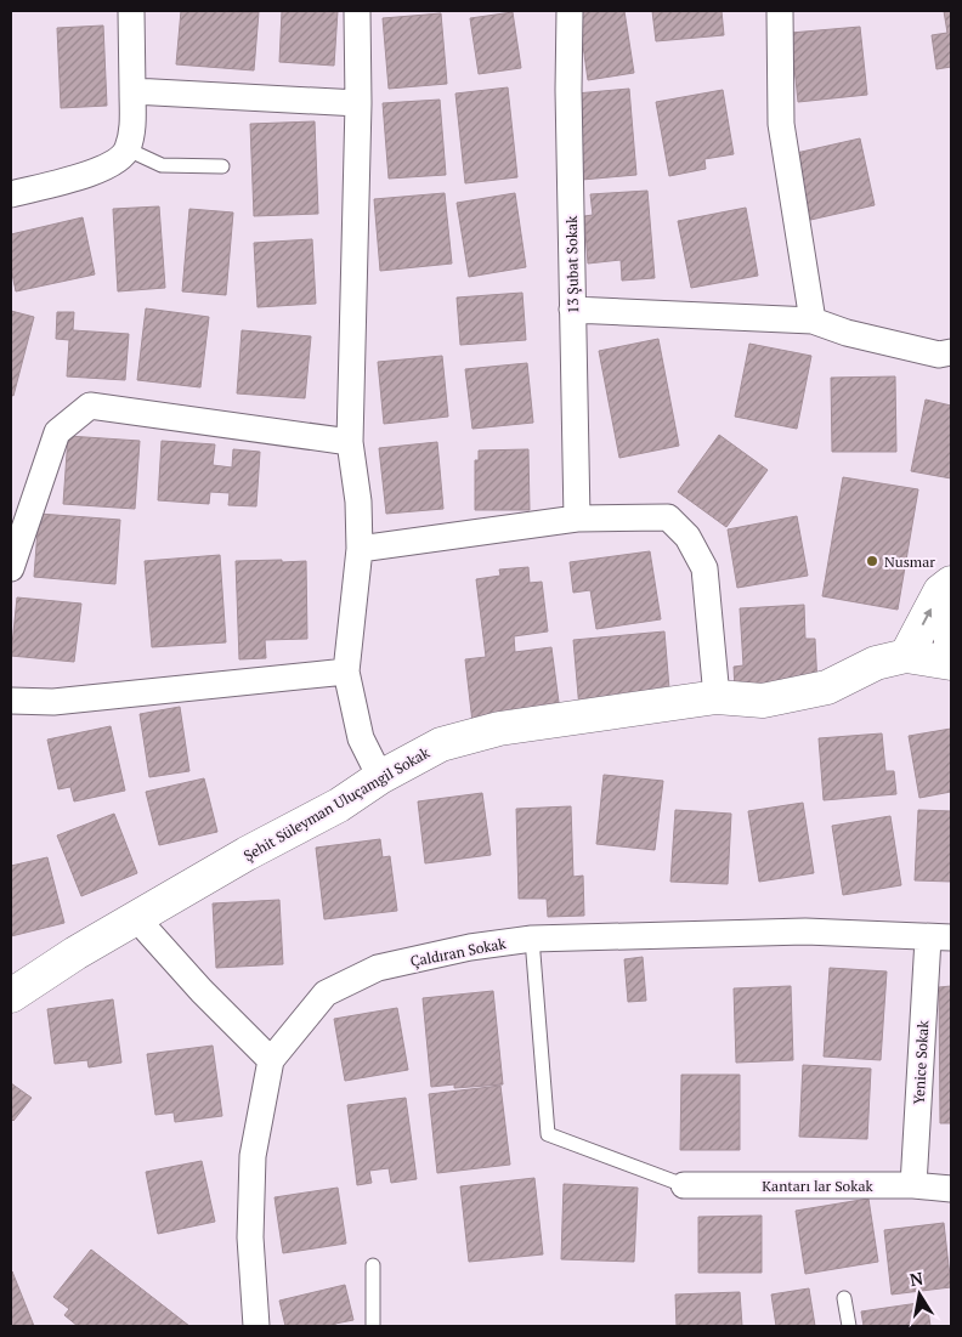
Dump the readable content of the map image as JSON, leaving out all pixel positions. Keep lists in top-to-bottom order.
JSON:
{
  "streets": {
    "street": [
      "13 Şubat Sokak",
      "Şehit Süleyman Uluçamgil Sokak",
      "Çaldıran Sokak",
      "Yenice Sokak",
      "Kantarı lar Sokak"
    ]
  },
  "crossings": [
    ["Çaldıran Sokak", "Yenice Sokak"],
    ["Yenice Sokak", "Kantarı lar Sokak"]
  ],
  "places": ["Nusmar"],
  "north": "top"
}
